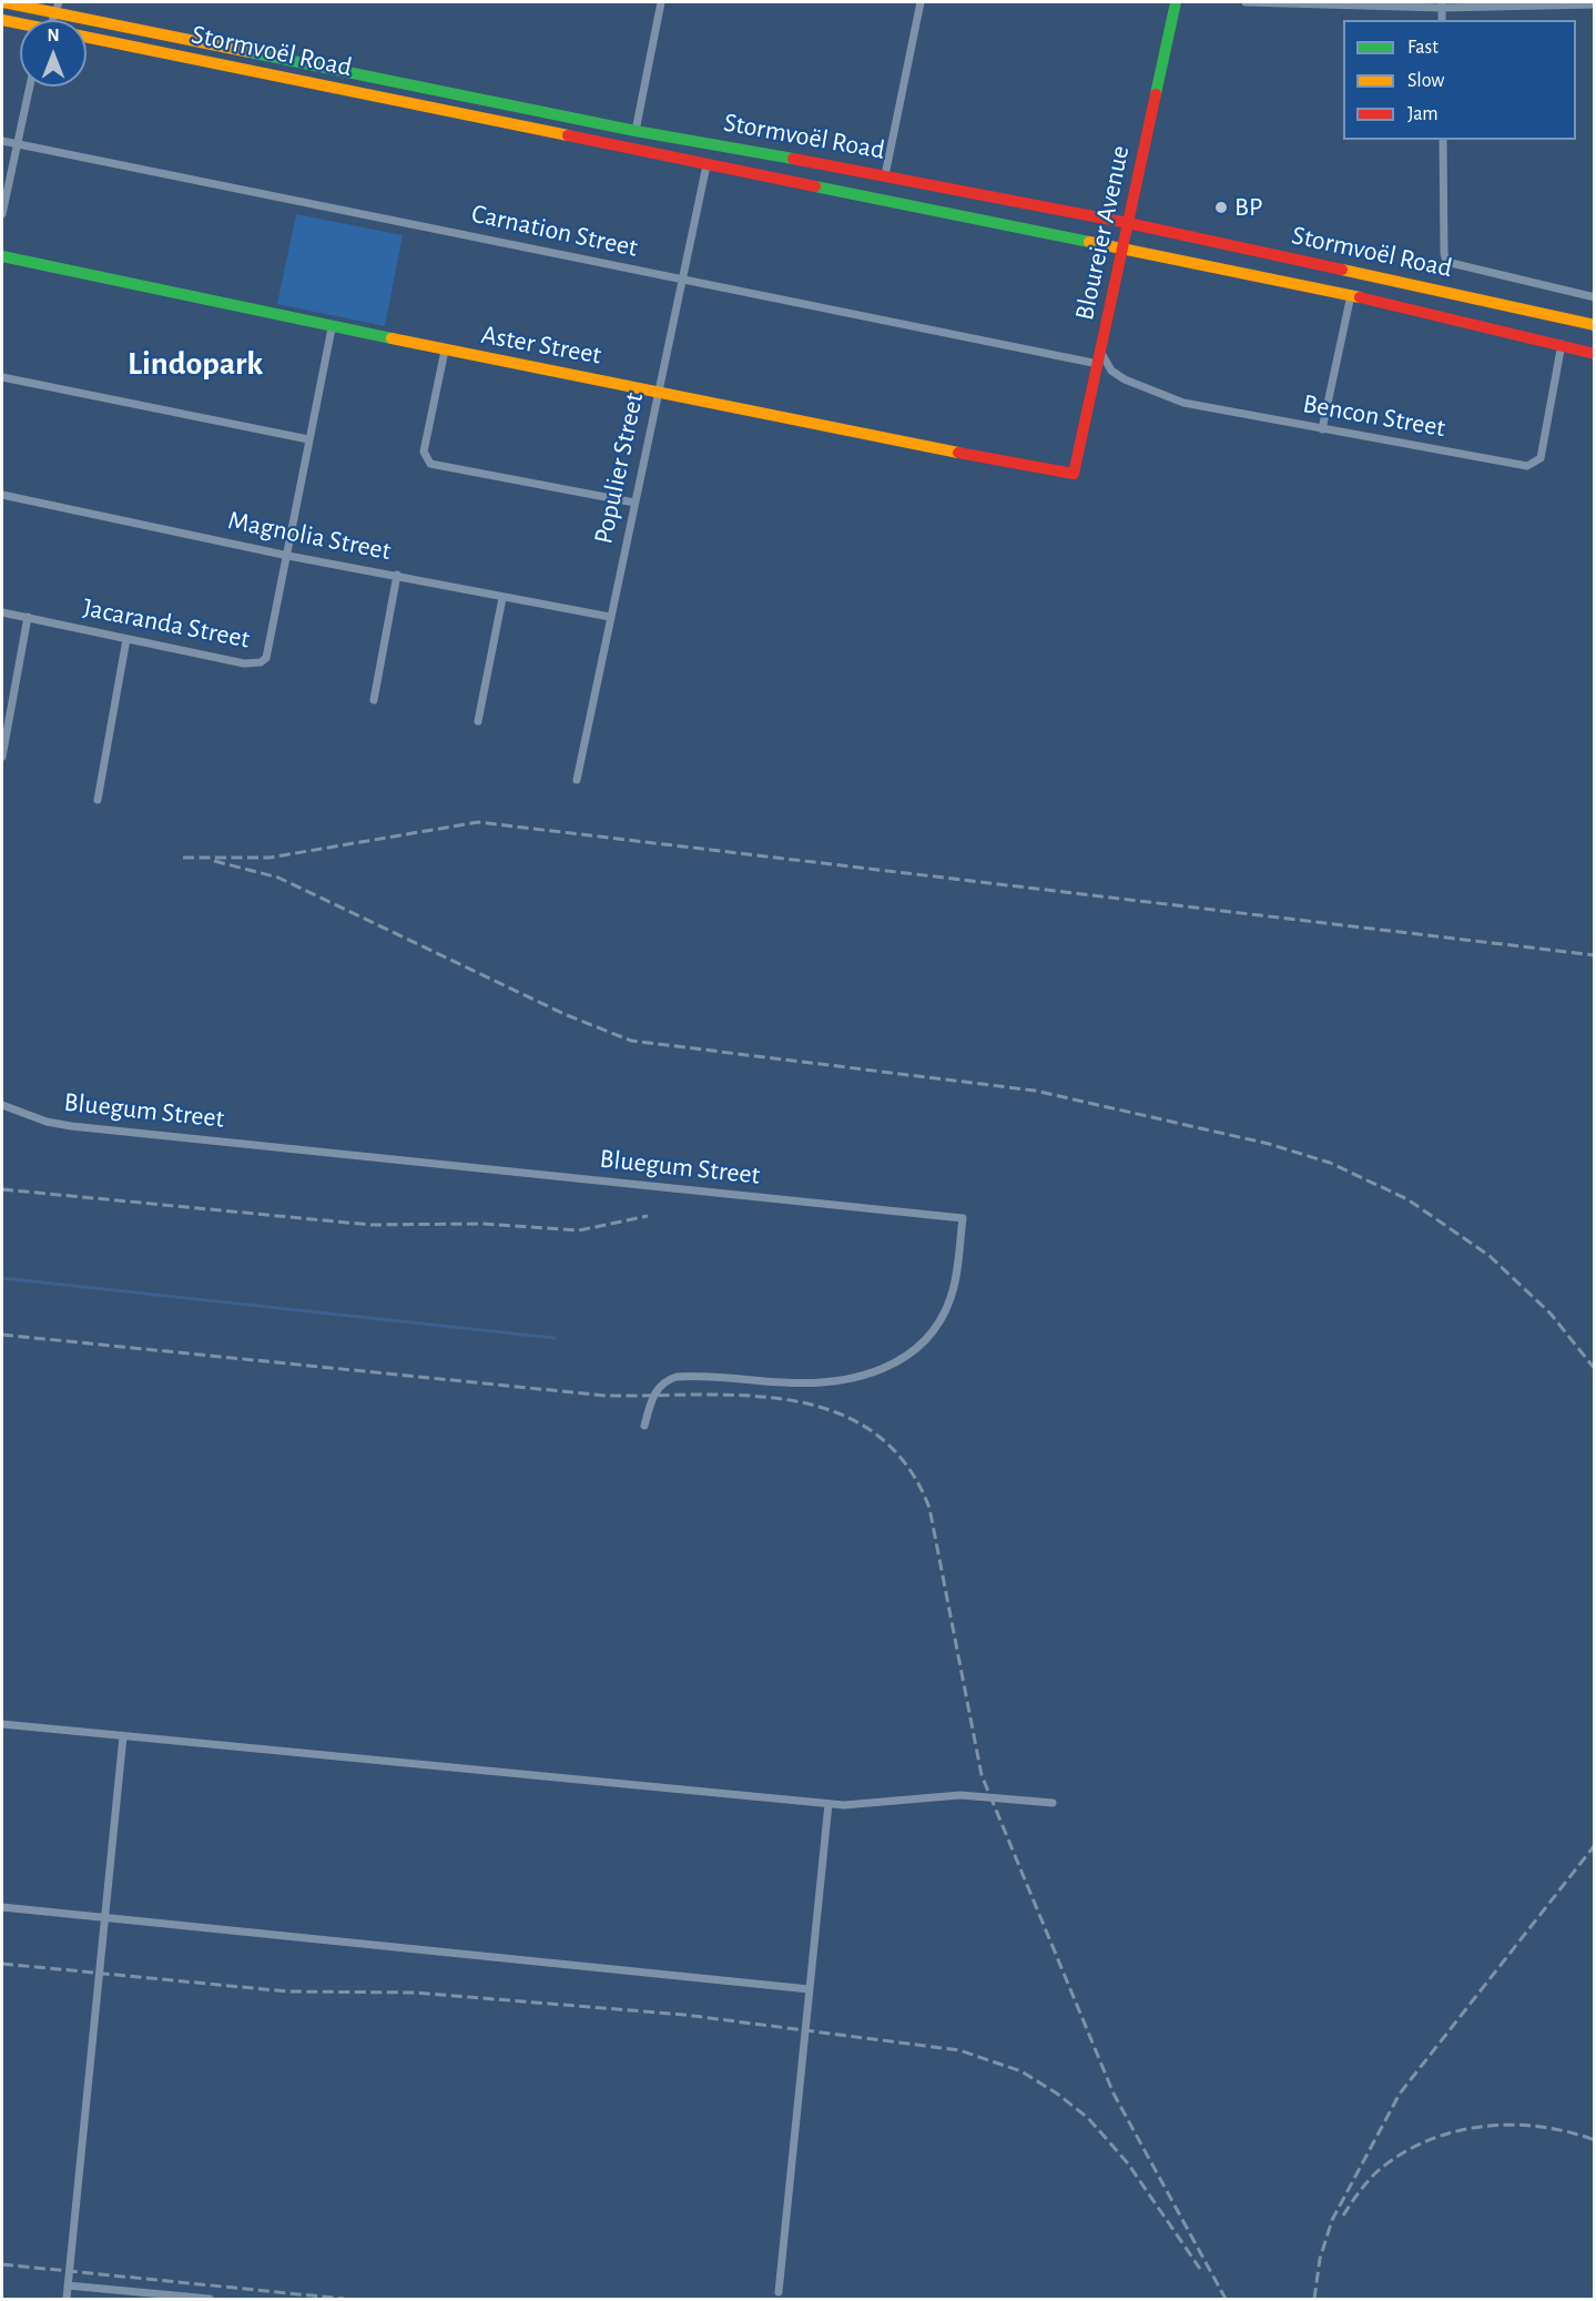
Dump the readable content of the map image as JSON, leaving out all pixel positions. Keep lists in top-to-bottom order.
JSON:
{
  "streets": {
    "main road": ["Stormvoël Road", "Bloureier Avenue", "Aster Street"],
    "street": [
      "Carnation Street",
      "Bencon Street",
      "Populier Street",
      "Magnolia Street",
      "Jacaranda Street",
      "Bluegum Street"
    ]
  },
  "crossings": [
    ["Stormvoël Road", "Bloureier Avenue"],
    ["Stormvoël Road", "Bencon Street"],
    ["Stormvoël Road", "Populier Street"],
    ["Carnation Street", "Bloureier Avenue"],
    ["Carnation Street", "Bencon Street"],
    ["Carnation Street", "Populier Street"],
    ["Bloureier Avenue", "Aster Street"],
    ["Bloureier Avenue", "Bencon Street"],
    ["Aster Street", "Populier Street"],
    ["Aster Street", "Jacaranda Street"],
    ["Populier Street", "Magnolia Street"],
    ["Magnolia Street", "Jacaranda Street"]
  ],
  "districts": ["Lindopark"],
  "places": ["BP"],
  "legend": ["Fast", "Slow", "Jam"],
  "north": "top"
}
